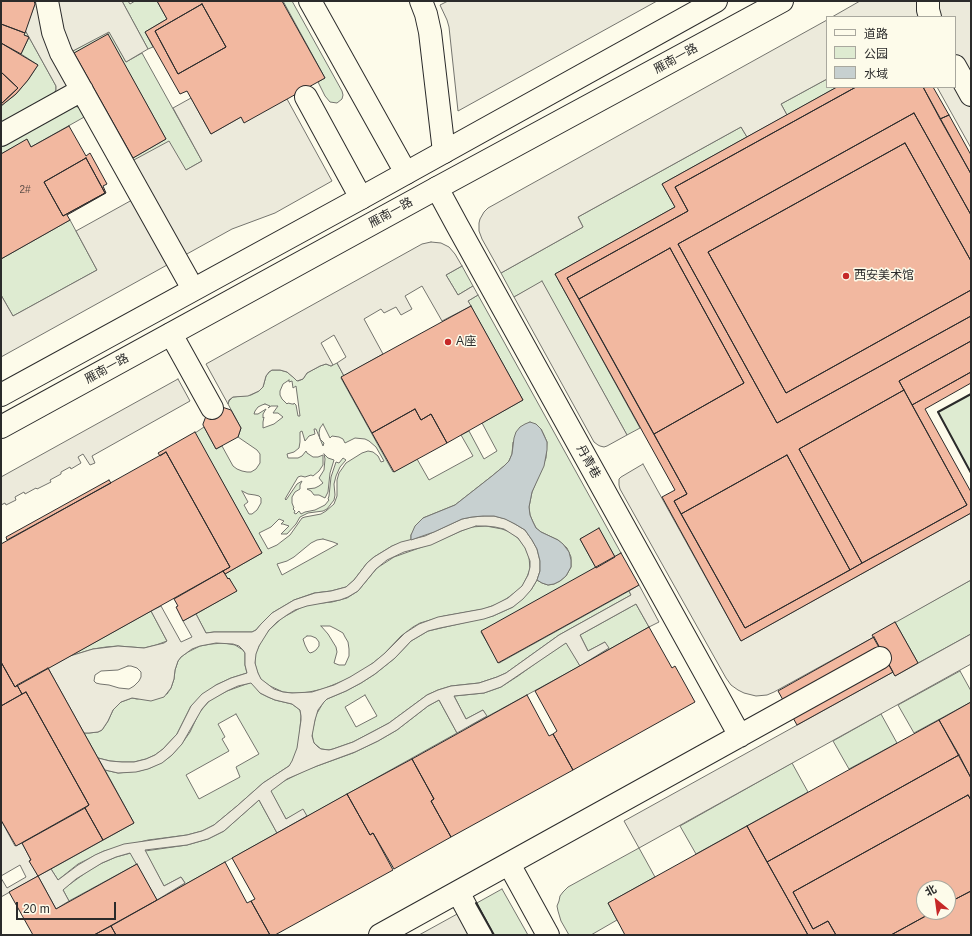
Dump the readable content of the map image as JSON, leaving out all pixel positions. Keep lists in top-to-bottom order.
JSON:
{
  "streets": {
    "main road": ["雁南一路", "丹青巷"]
  },
  "crossings": [
    ["雁南一路", "丹青巷"]
  ],
  "places": ["西安美术馆", "A座"],
  "house_numbers": ["2#"],
  "legend": ["道路", "公园", "水域"],
  "scale_bar": "20 m",
  "north": "top left"
}
